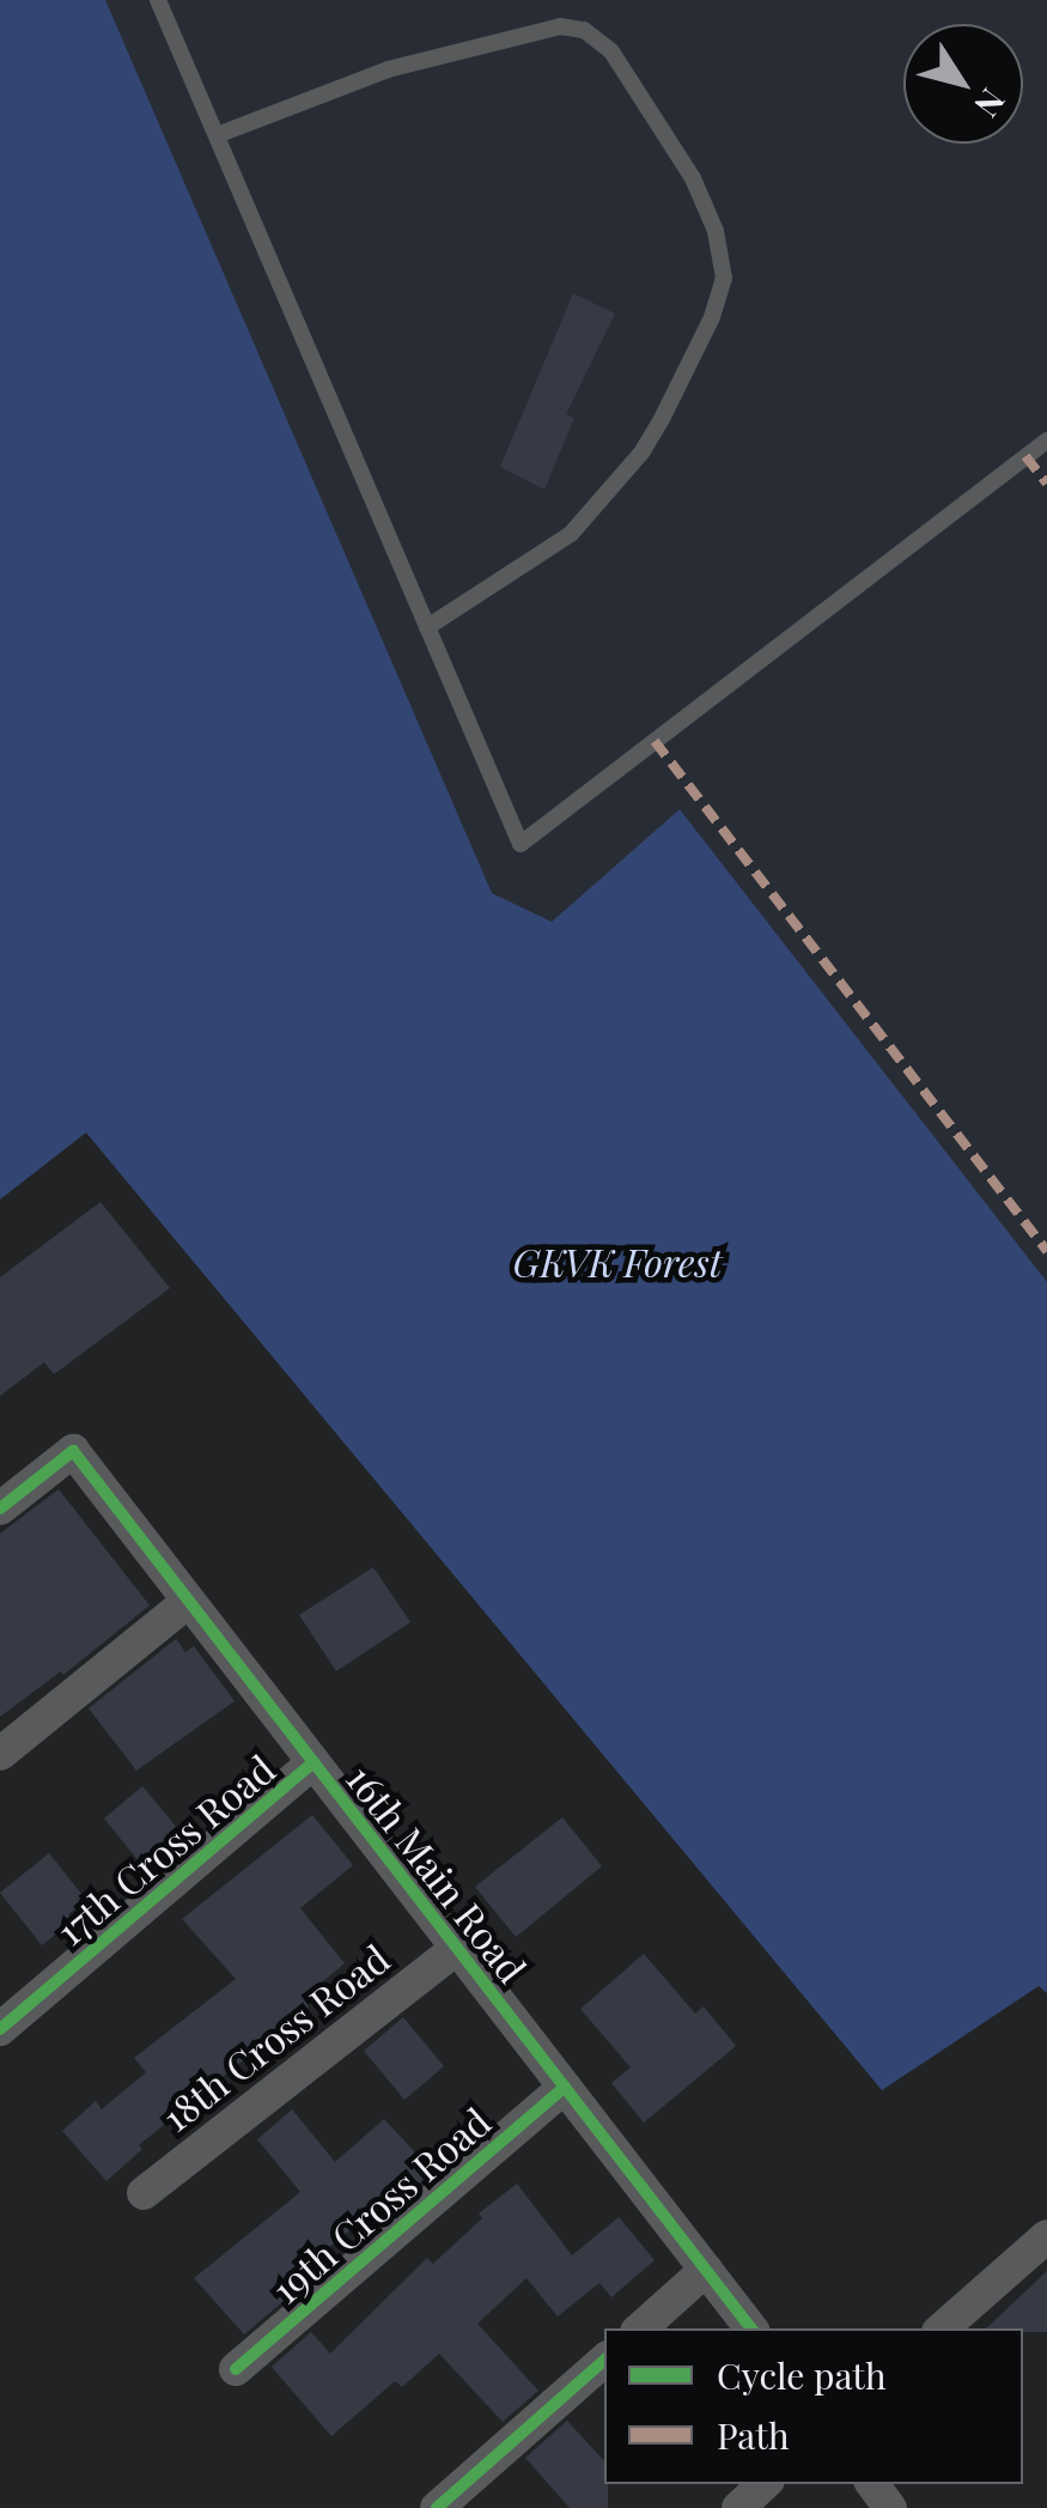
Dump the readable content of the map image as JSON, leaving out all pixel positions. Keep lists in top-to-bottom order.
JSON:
{
  "streets": {
    "street": [
      "17th Cross Road",
      "16th Main Road",
      "18th Cross Road",
      "19th Cross Road"
    ]
  },
  "crossings": [
    ["17th Cross Road", "16th Main Road"],
    ["16th Main Road", "18th Cross Road"],
    ["16th Main Road", "19th Cross Road"]
  ],
  "parks": ["GKVK Forest"],
  "legend": ["Cycle path", "Path"],
  "north": "bottom right"
}
